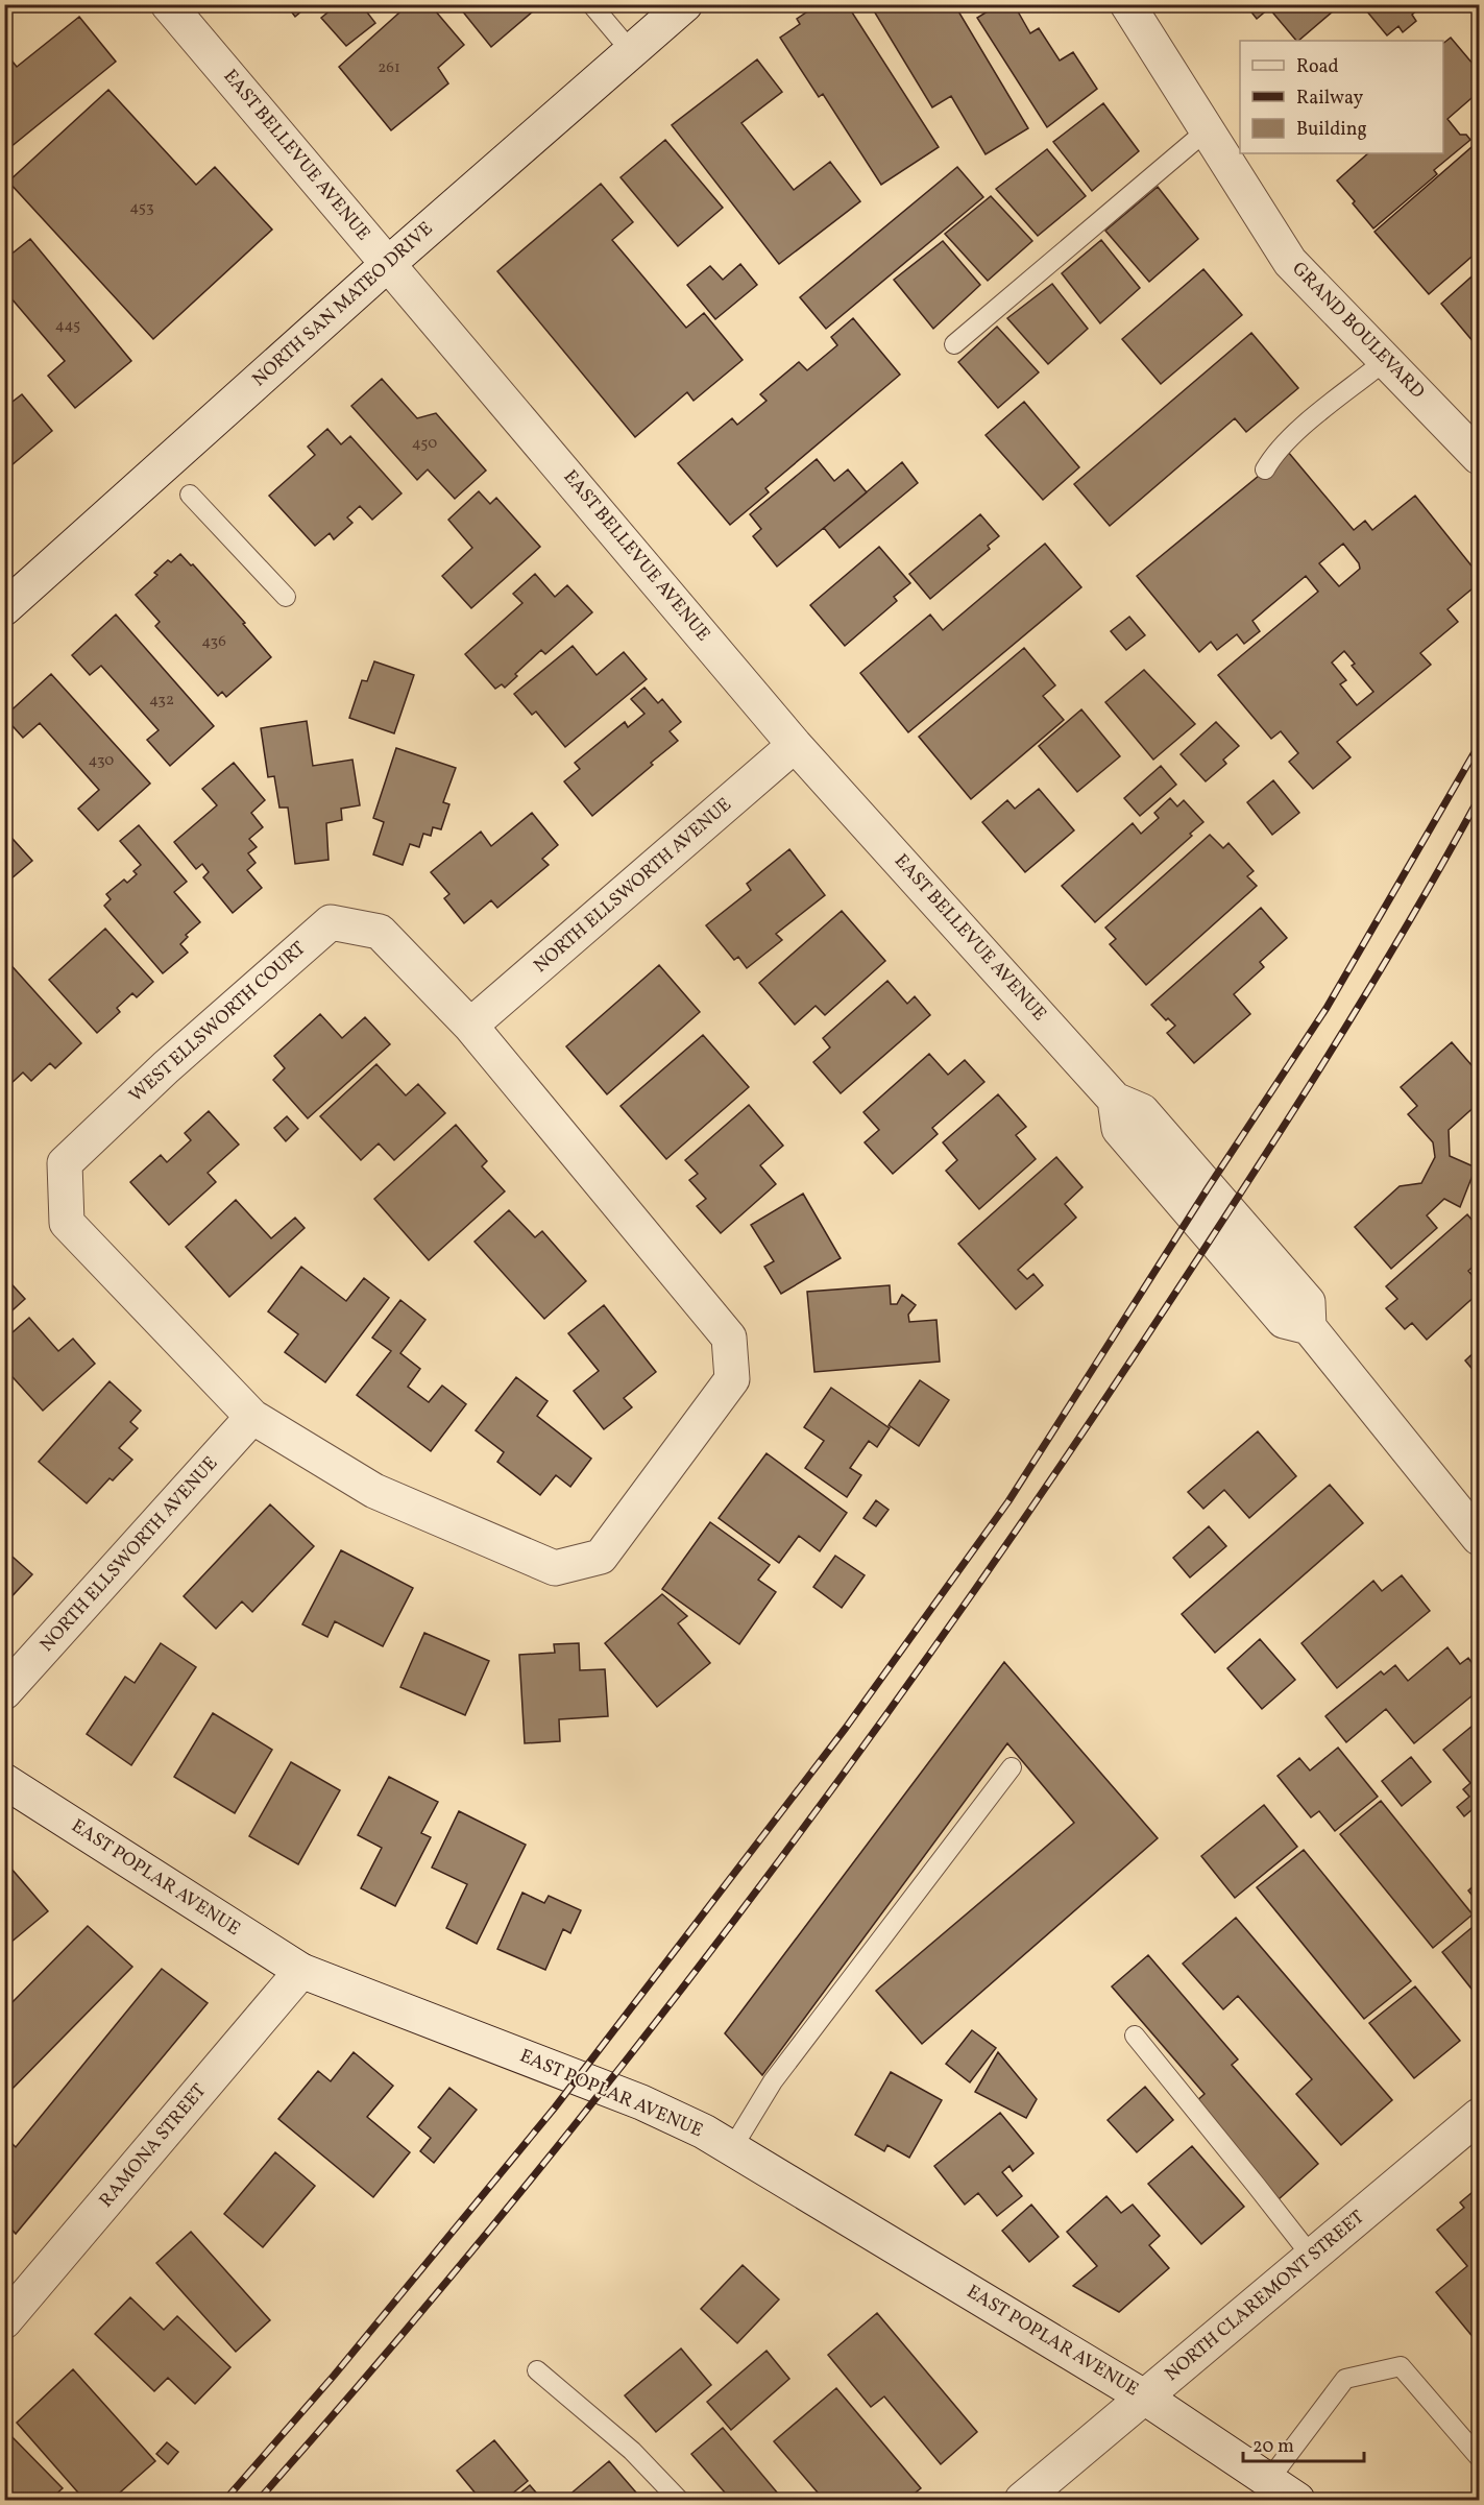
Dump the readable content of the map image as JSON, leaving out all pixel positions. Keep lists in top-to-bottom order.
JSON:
{
  "streets": {
    "street": [
      "EAST BELLEVUE AVENUE",
      "NORTH SAN MATEO DRIVE",
      "GRAND BOULEVARD",
      "NORTH ELLSWORTH AVENUE",
      "WEST ELLSWORTH COURT",
      "EAST POPLAR AVENUE",
      "RAMONA STREET",
      "NORTH CLAREMONT STREET"
    ]
  },
  "crossings": [
    ["EAST BELLEVUE AVENUE", "NORTH SAN MATEO DRIVE"],
    ["EAST BELLEVUE AVENUE", "NORTH ELLSWORTH AVENUE"],
    ["NORTH ELLSWORTH AVENUE", "WEST ELLSWORTH COURT"],
    ["EAST POPLAR AVENUE", "RAMONA STREET"],
    ["EAST POPLAR AVENUE", "NORTH CLAREMONT STREET"]
  ],
  "house_numbers": [
    "261",
    "453",
    "445",
    "450",
    "436",
    "432",
    "430"
  ],
  "legend": ["Road", "Railway", "Building"],
  "scale_bar": "20 m"
}
